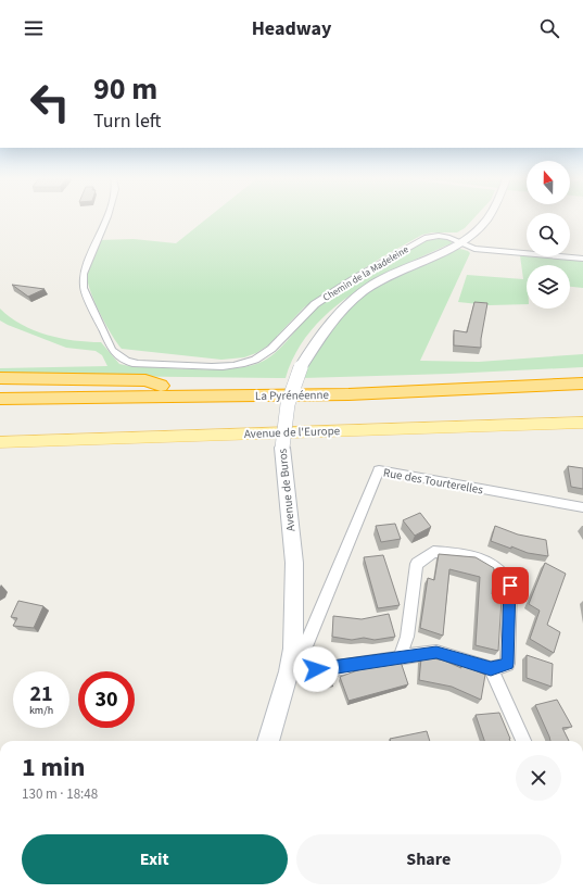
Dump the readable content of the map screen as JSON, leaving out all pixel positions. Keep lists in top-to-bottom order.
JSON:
{
  "streets": {
    "highway": ["La Pyrénéenne"],
    "main road": ["Avenue de l'Europe"],
    "street": ["Chemin de la Madeleine", "Rue des Tourterelles", "Avenue de Buros"]
  },
  "crossings": [
    ["Chemin de la Madeleine", "Avenue de Buros"],
    ["Rue des Tourterelles", "Avenue de Buros"]
  ],
  "north": "top",
  "page": {
    "header": "Headway",
    "turn": ["90 m", "Turn left"],
    "speed": "21 km/h",
    "limit": "30",
    "heading": ["1 min", "130 m · 18:48"],
    "buttons": ["Exit", "Share"]
  }
}
